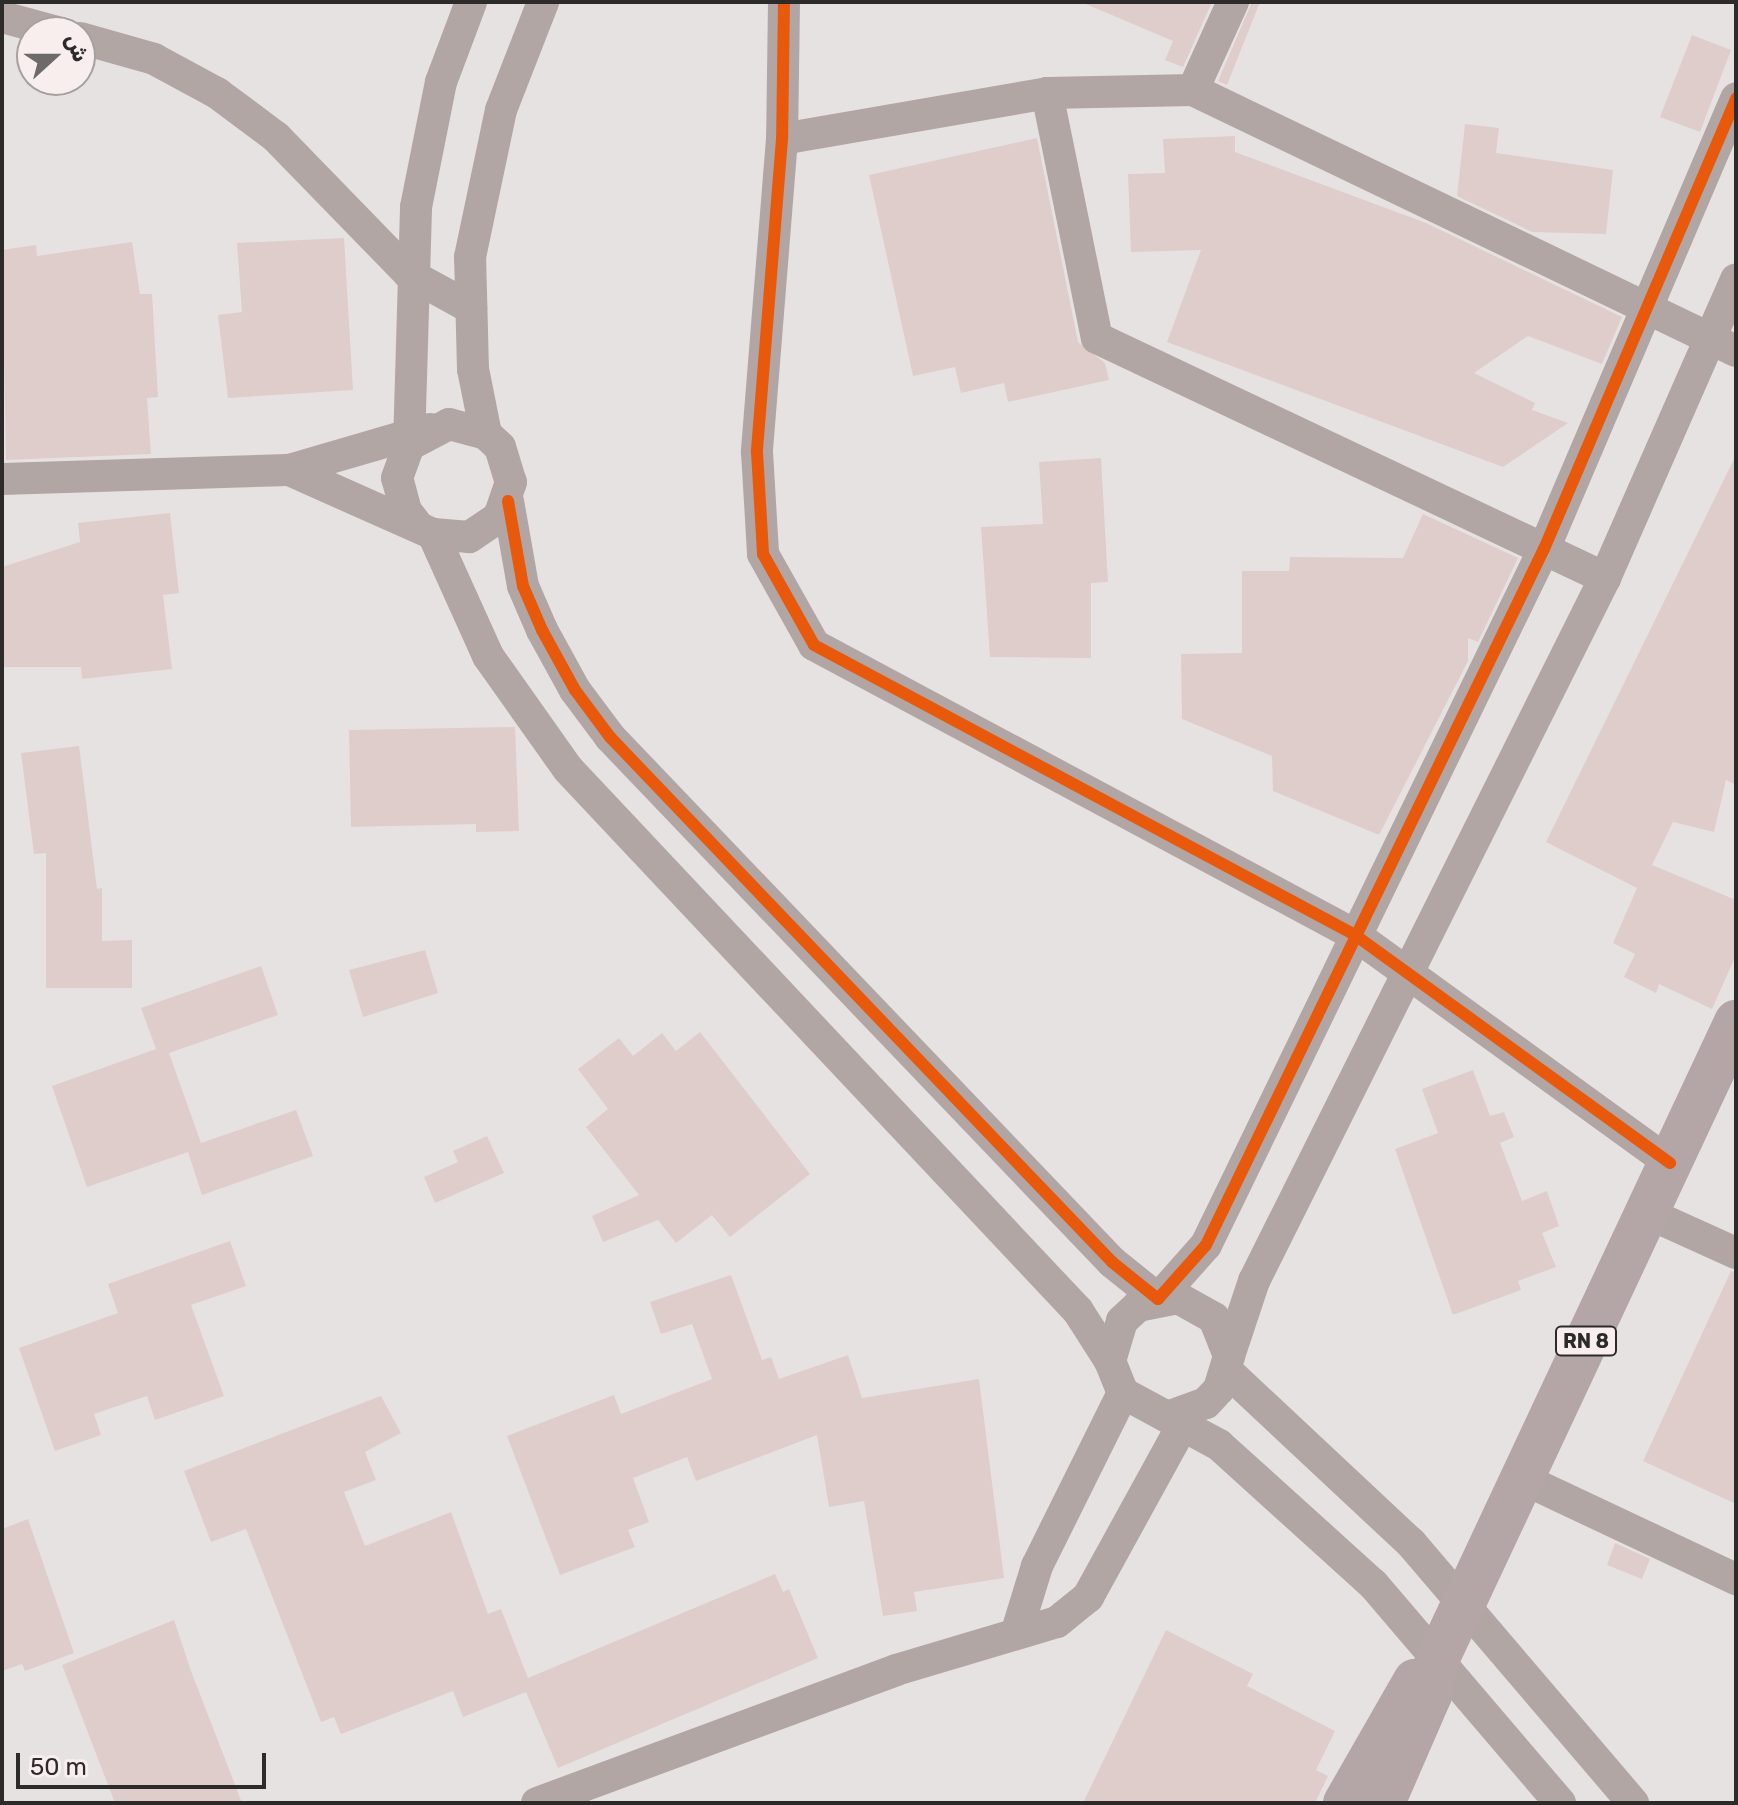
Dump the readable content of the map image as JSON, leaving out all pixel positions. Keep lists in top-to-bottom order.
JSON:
{
  "streets": {
    "main road": ["RN 8"]
  },
  "scale_bar": "50 m",
  "north": "right"
}
